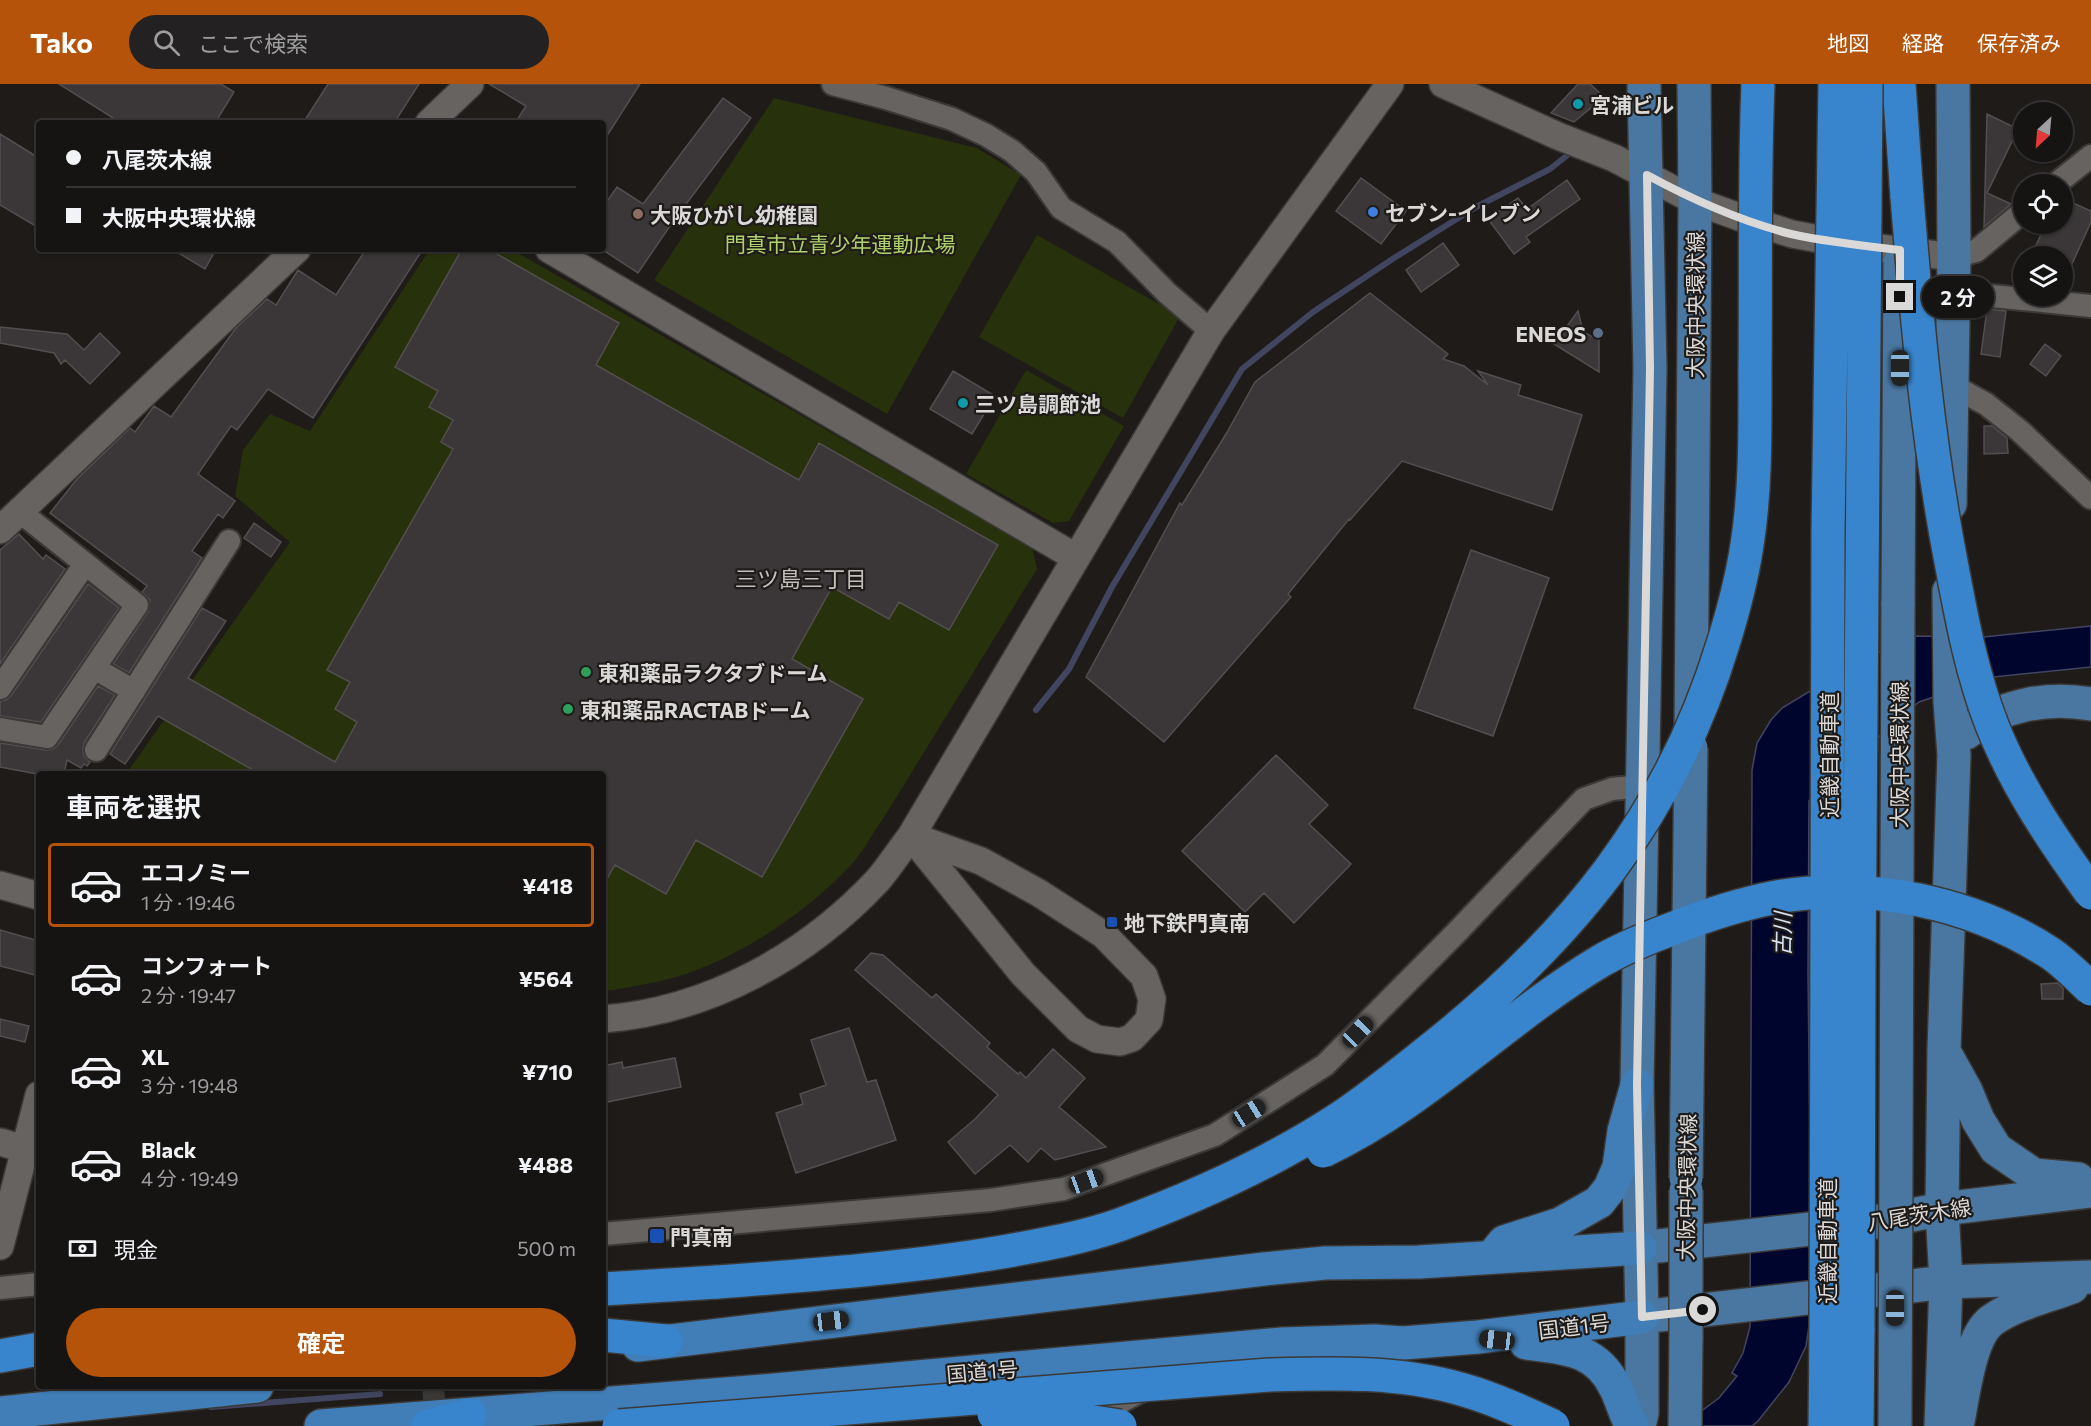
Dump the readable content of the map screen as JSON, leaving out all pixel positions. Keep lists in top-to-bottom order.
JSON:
{
  "streets": {
    "highway": ["近畿自動車道", "国道1号"],
    "main road": ["大阪中央環状線", "八尾茨木線"]
  },
  "districts": ["三ツ島三丁目"],
  "water": ["古川"],
  "parks": ["門真市立青少年運動広場"],
  "places": {
    "other": [
      "宮浦ビル",
      "セブン-イレブン",
      "大阪ひがし幼稚園",
      "ENEOS",
      "三ツ島調節池",
      "東和薬品ラクタブドーム",
      "東和薬品RACTABドーム"
    ],
    "transit": ["地下鉄門真南", "門真南"]
  },
  "north": "bottom left",
  "page": {
    "header": "Tako",
    "search": "ここで検索",
    "nav": ["地図", "経路", "保存済み"],
    "banner": ["八尾茨木線", "大阪中央環状線"],
    "bubble": "2 分",
    "heading": "車両を選択",
    "list": [
      {
        "name": "エコノミー",
        "note": "1 分 · 19:46",
        "value": "¥418"
      },
      {
        "name": "コンフォート",
        "note": "2 分 · 19:47",
        "value": "¥564"
      },
      {
        "name": "XL",
        "note": "3 分 · 19:48",
        "value": "¥710"
      },
      {
        "name": "Black",
        "note": "4 分 · 19:49",
        "value": "¥488"
      }
    ],
    "pay": ["現金", "500 m"],
    "buttons": "確定"
  }
}
